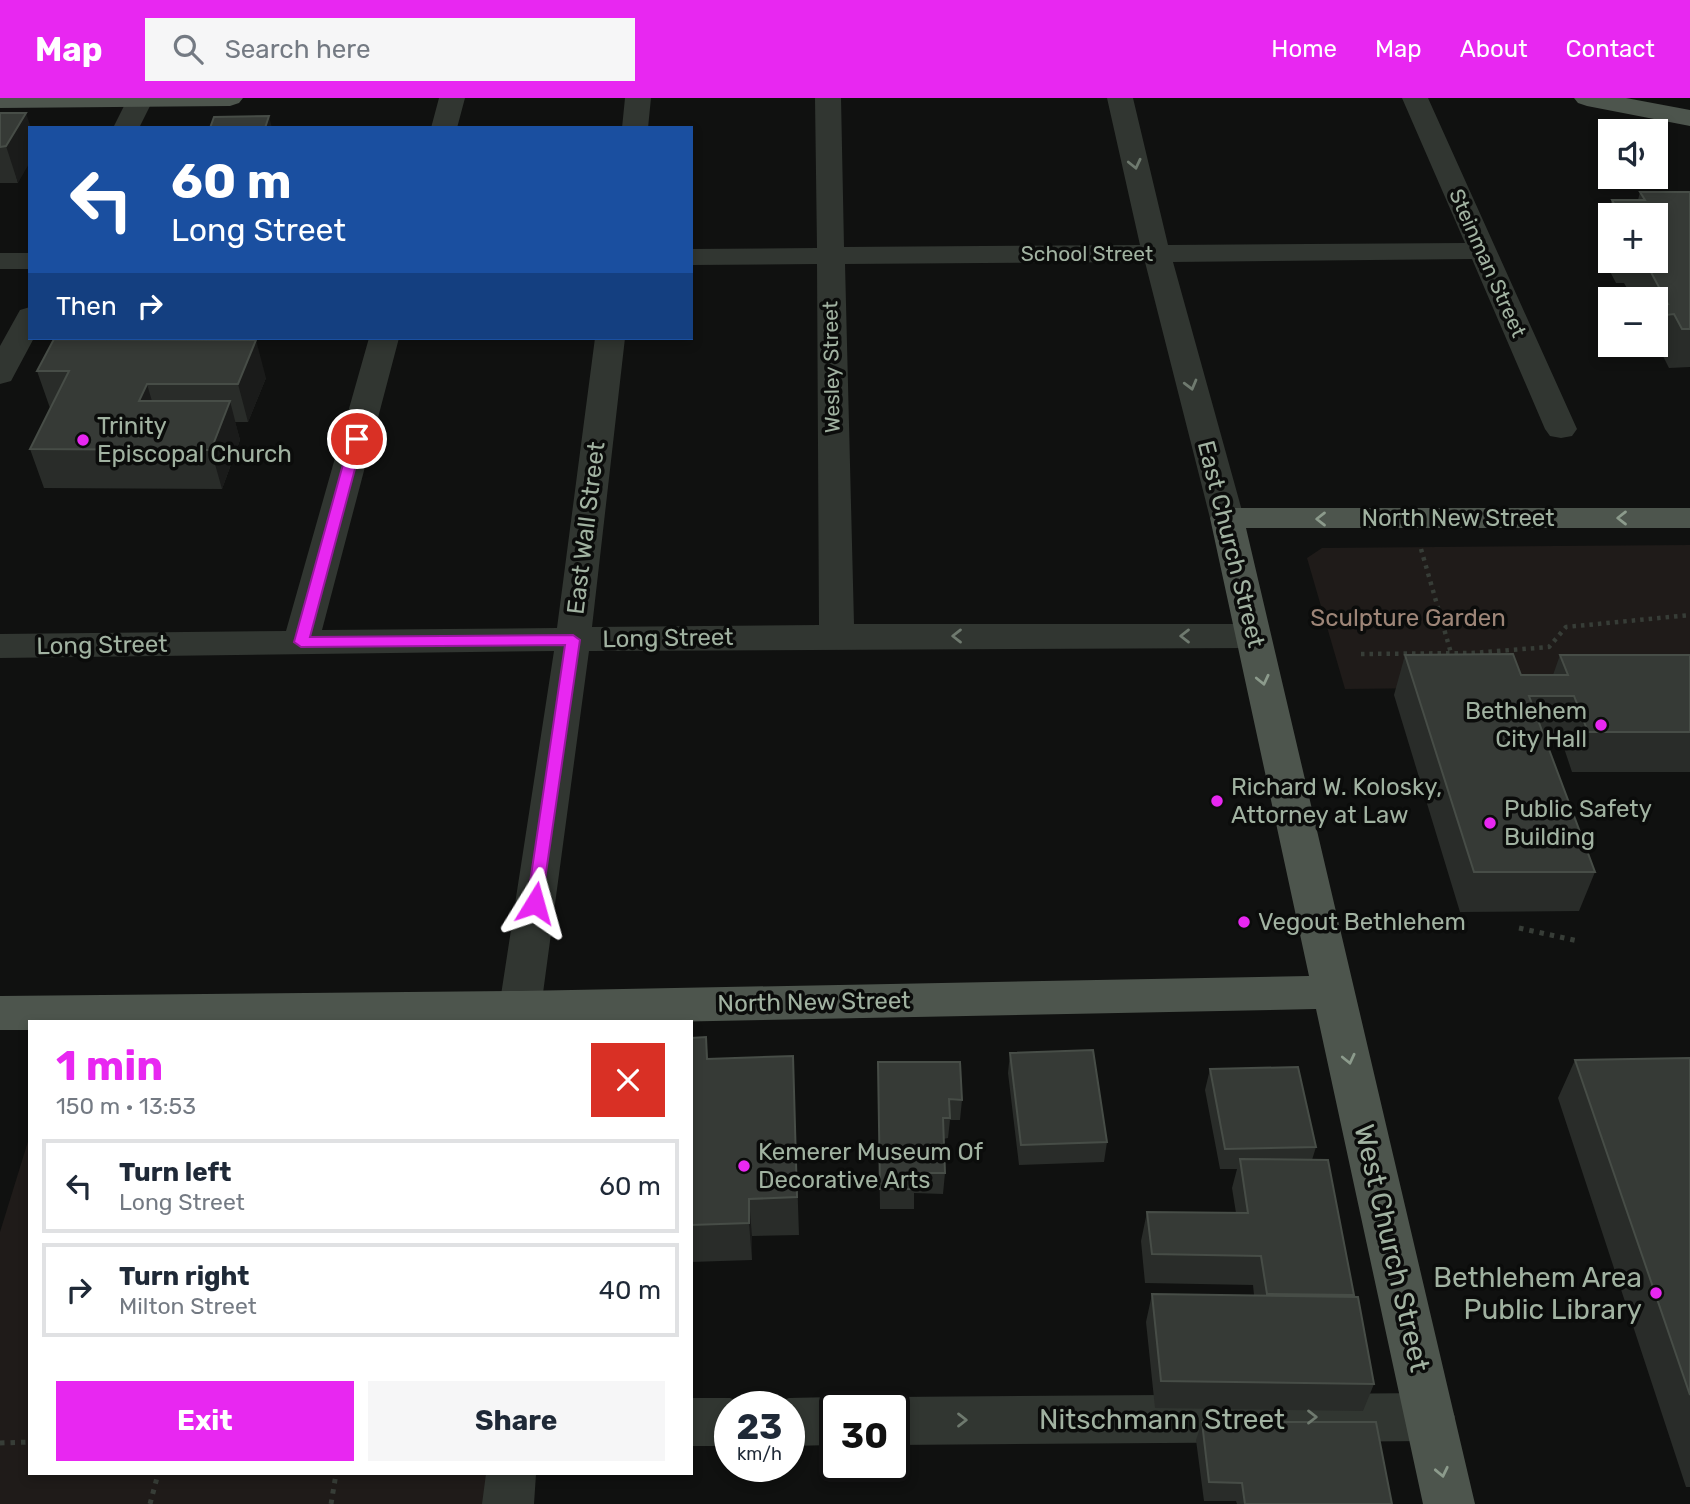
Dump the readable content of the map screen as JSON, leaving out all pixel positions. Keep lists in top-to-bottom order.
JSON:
{
  "streets": {
    "main road": ["North New Street", "East Church Street", "West Church Street"],
    "street": [
      "School Street",
      "Steinman Street",
      "Wesley Street",
      "East Wall Street",
      "Long Street",
      "Nitschmann Street"
    ]
  },
  "crossings": [
    ["School Street", "Steinman Street"],
    ["School Street", "Wesley Street"],
    ["School Street", "East Church Street"],
    ["Wesley Street", "Long Street"],
    ["North New Street", "East Wall Street"],
    ["North New Street", "East Church Street"],
    ["North New Street", "West Church Street"],
    ["East Wall Street", "Long Street"],
    ["East Church Street", "Long Street"],
    ["East Church Street", "West Church Street"],
    ["West Church Street", "Nitschmann Street"]
  ],
  "one_way": ["East Church Street", "West Church Street", "Nitschmann Street"],
  "parks": ["Sculpture Garden"],
  "places": [
    "Trinity Episcopal Church",
    "Bethlehem City Hall",
    "Richard W. Kolosky, Attorney at Law",
    "Public Safety Building",
    "Vegout Bethlehem",
    "Kemerer Museum Of Decorative Arts",
    "Bethlehem Area Public Library"
  ],
  "page": {
    "header": "Map",
    "search": "Search here",
    "nav": [
      "Home",
      "Map",
      "About",
      "Contact"
    ],
    "map_buttons": ["+", "−"],
    "turn": ["60 m", "Long Street"],
    "then": "Then",
    "heading": ["1 min", "150 m · 13:53"],
    "list": [
      {
        "name": "Turn left",
        "note": "Long Street",
        "value": "60 m"
      },
      {
        "name": "Turn right",
        "note": "Milton Street",
        "value": "40 m"
      }
    ],
    "buttons": ["Exit", "Share"],
    "speed": "23 km/h",
    "limit": "30"
  }
}
